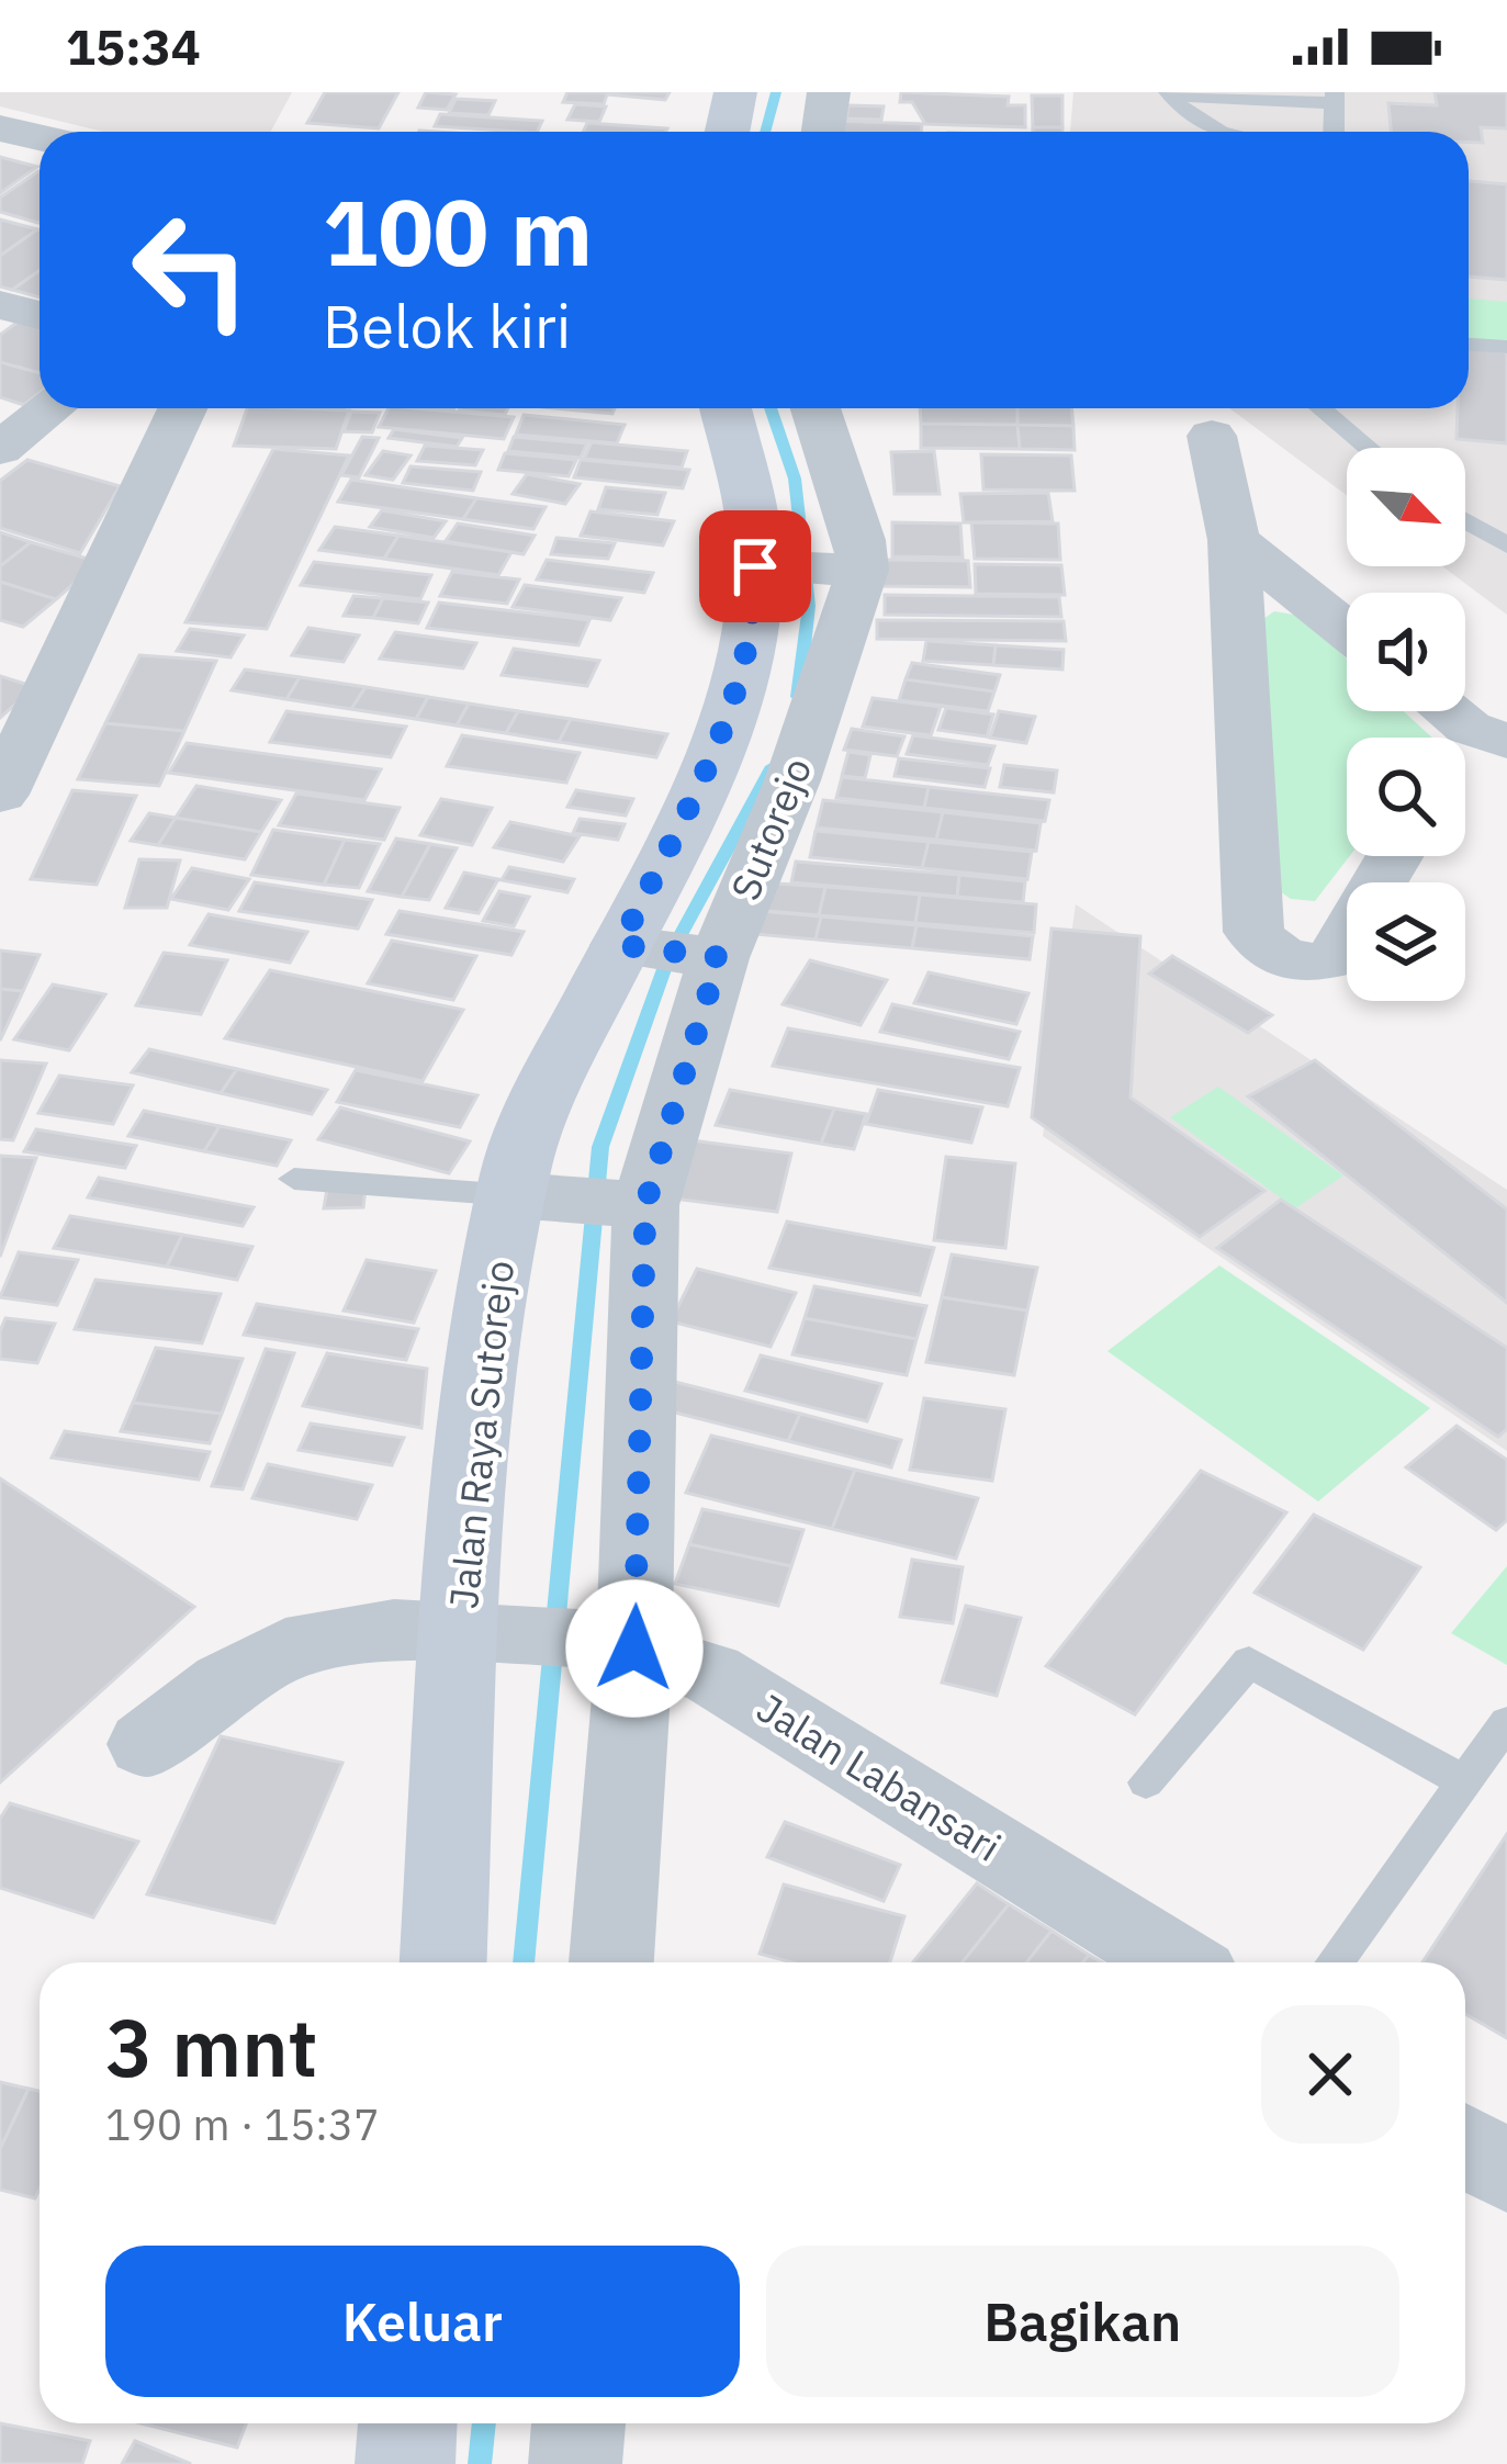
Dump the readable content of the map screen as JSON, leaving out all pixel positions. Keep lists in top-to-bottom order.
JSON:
{
  "streets": {
    "main road": ["Jalan Raya Sutorejo"],
    "street": ["Sutorejo", "Jalan Labansari"]
  },
  "crossings": [
    ["Sutorejo", "Jalan Raya Sutorejo"],
    ["Sutorejo", "Jalan Labansari"],
    ["Jalan Raya Sutorejo", "Jalan Labansari"]
  ],
  "north": "bottom right",
  "page": {
    "status": "15:34",
    "turn": ["100 m", "Belok kiri"],
    "heading": ["3 mnt", "190 m · 15:37"],
    "buttons": ["Keluar", "Bagikan"]
  }
}
